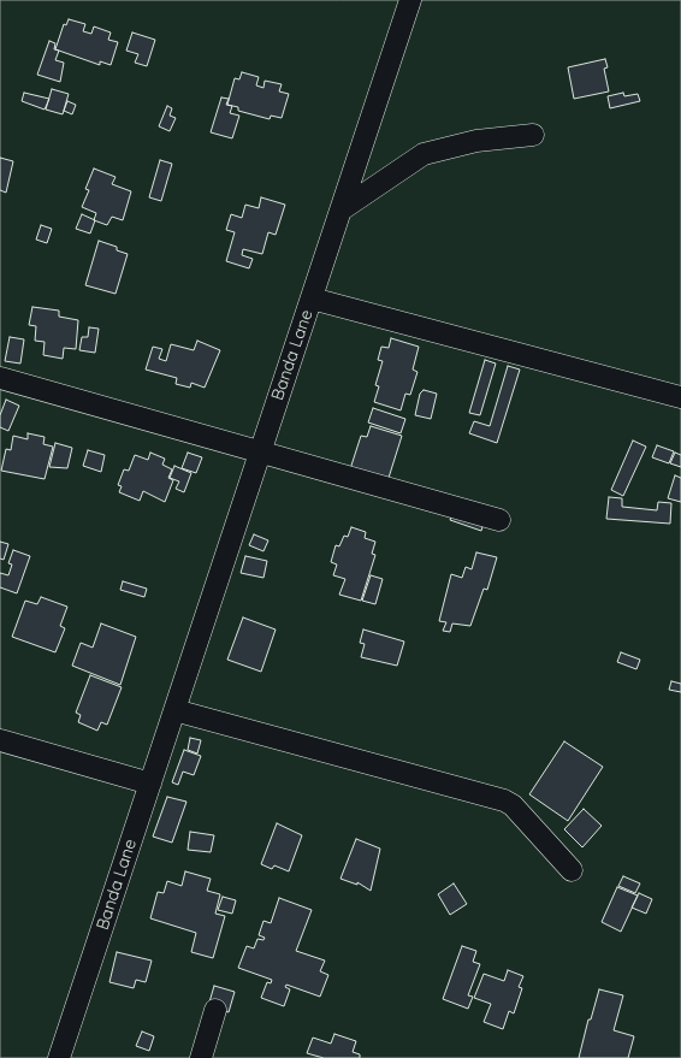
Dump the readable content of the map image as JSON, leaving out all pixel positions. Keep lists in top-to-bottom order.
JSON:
{
  "streets": {
    "street": ["Banda Lane"]
  }
}
